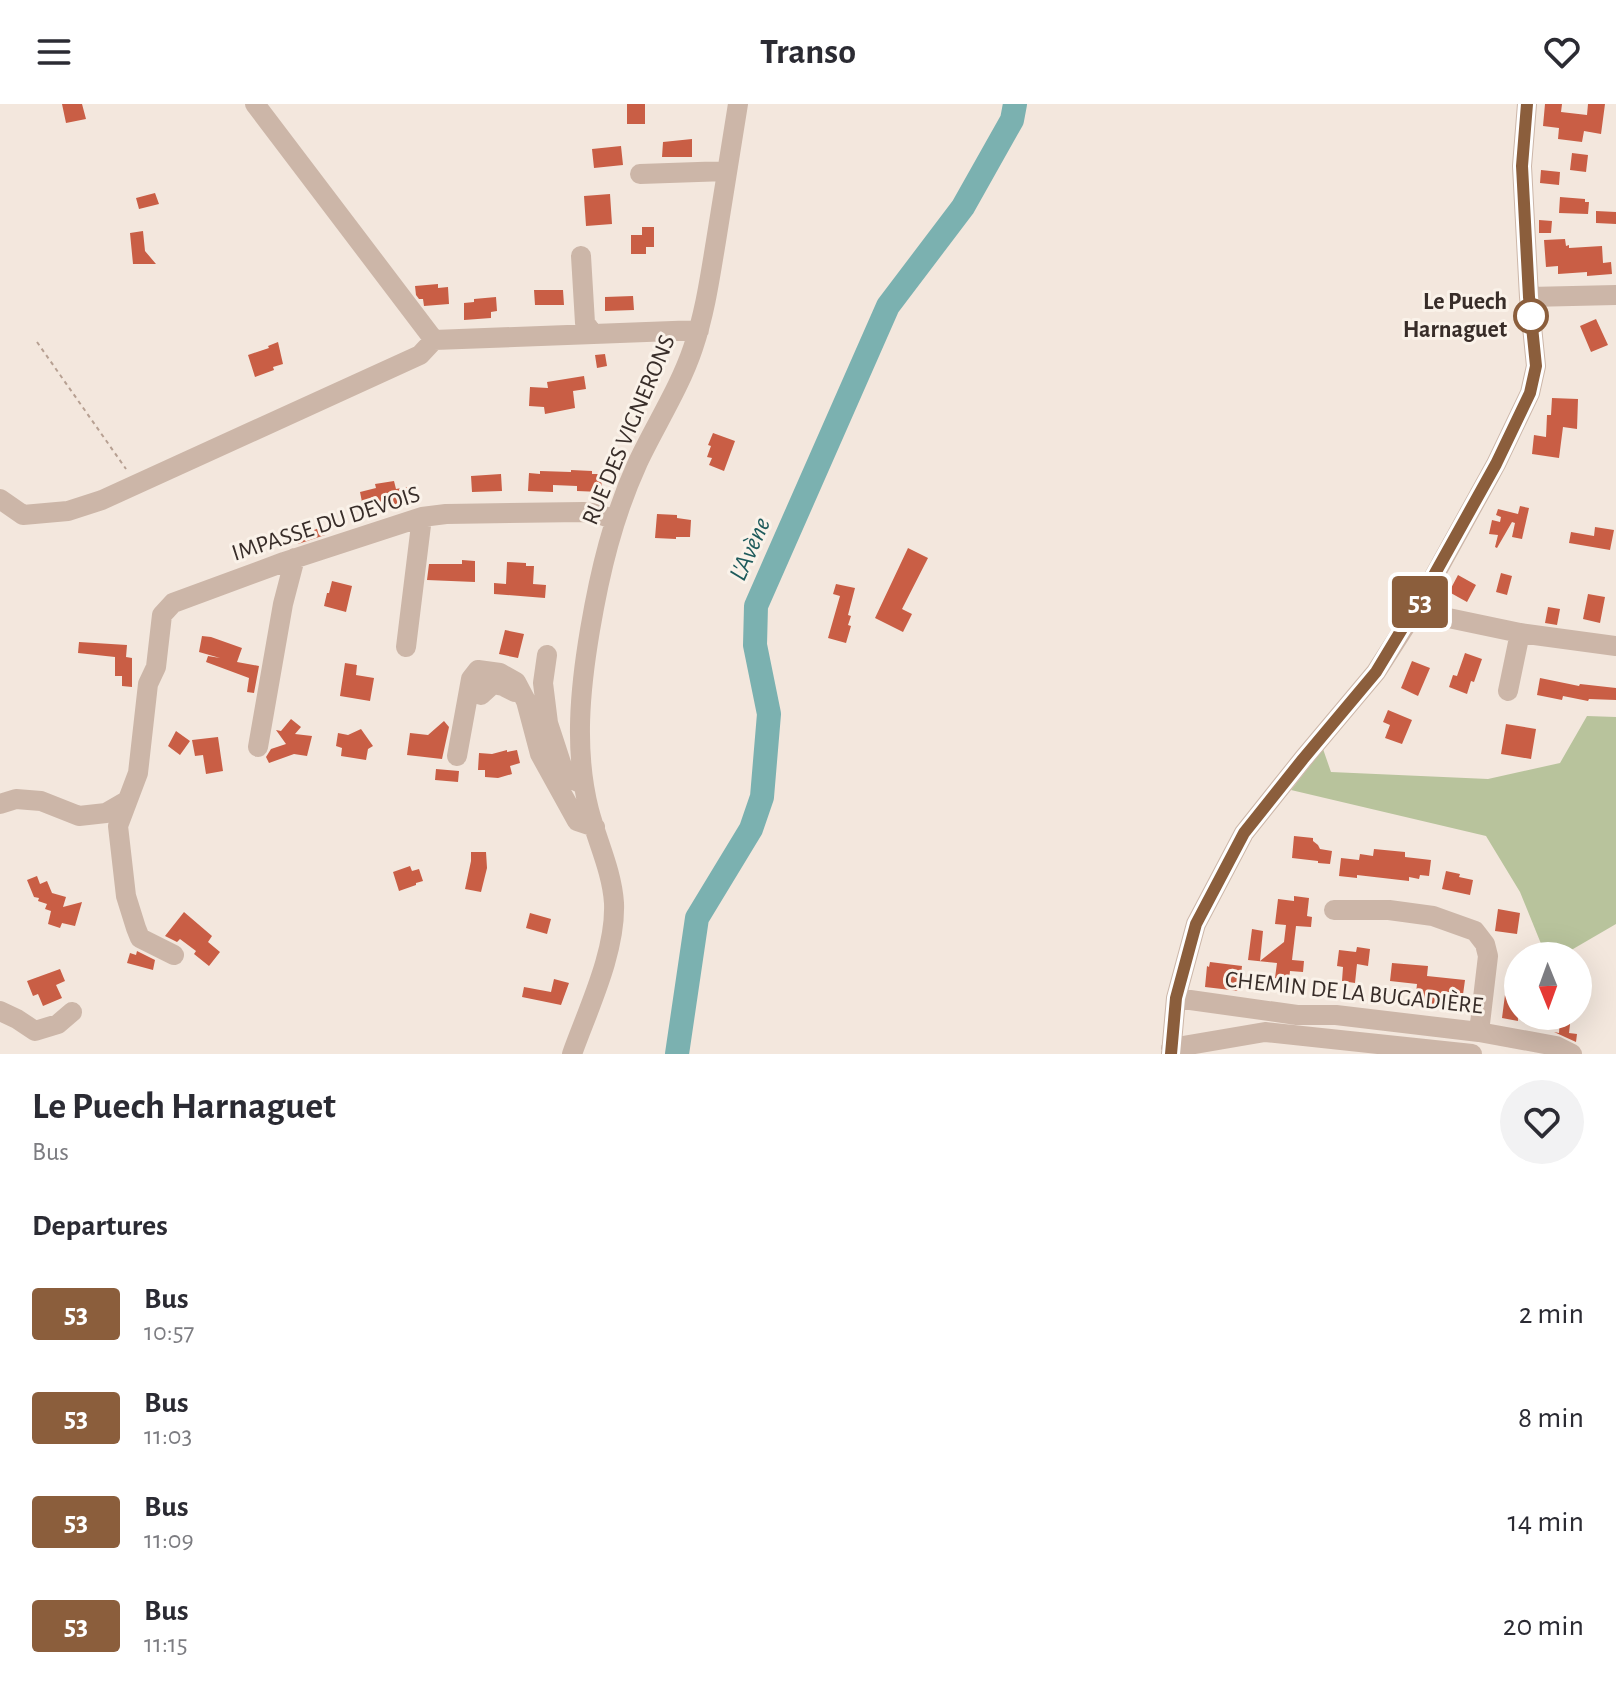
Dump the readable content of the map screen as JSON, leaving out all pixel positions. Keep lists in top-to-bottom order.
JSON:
{
  "streets": {
    "street": ["RUE DES VIGNERONS", "IMPASSE DU DEVOIS", "CHEMIN DE LA BUGADIÈRE"]
  },
  "crossings": [
    ["RUE DES VIGNERONS", "IMPASSE DU DEVOIS"]
  ],
  "water": ["L'Avène"],
  "places": ["Le Puech Harnaguet"],
  "lines": ["bus line 53"],
  "north": "bottom",
  "page": {
    "header": "Transo",
    "on_map": "53",
    "heading": [
      ["Le Puech Harnaguet", "Bus"],
      "Departures"
    ],
    "list": [
      {
        "mark": "53",
        "name": "Bus",
        "note": "10:57",
        "value": "2 min"
      },
      {
        "mark": "53",
        "name": "Bus",
        "note": "11:03",
        "value": "8 min"
      },
      {
        "mark": "53",
        "name": "Bus",
        "note": "11:09",
        "value": "14 min"
      },
      {
        "mark": "53",
        "name": "Bus",
        "note": "11:15",
        "value": "20 min"
      }
    ]
  }
}
